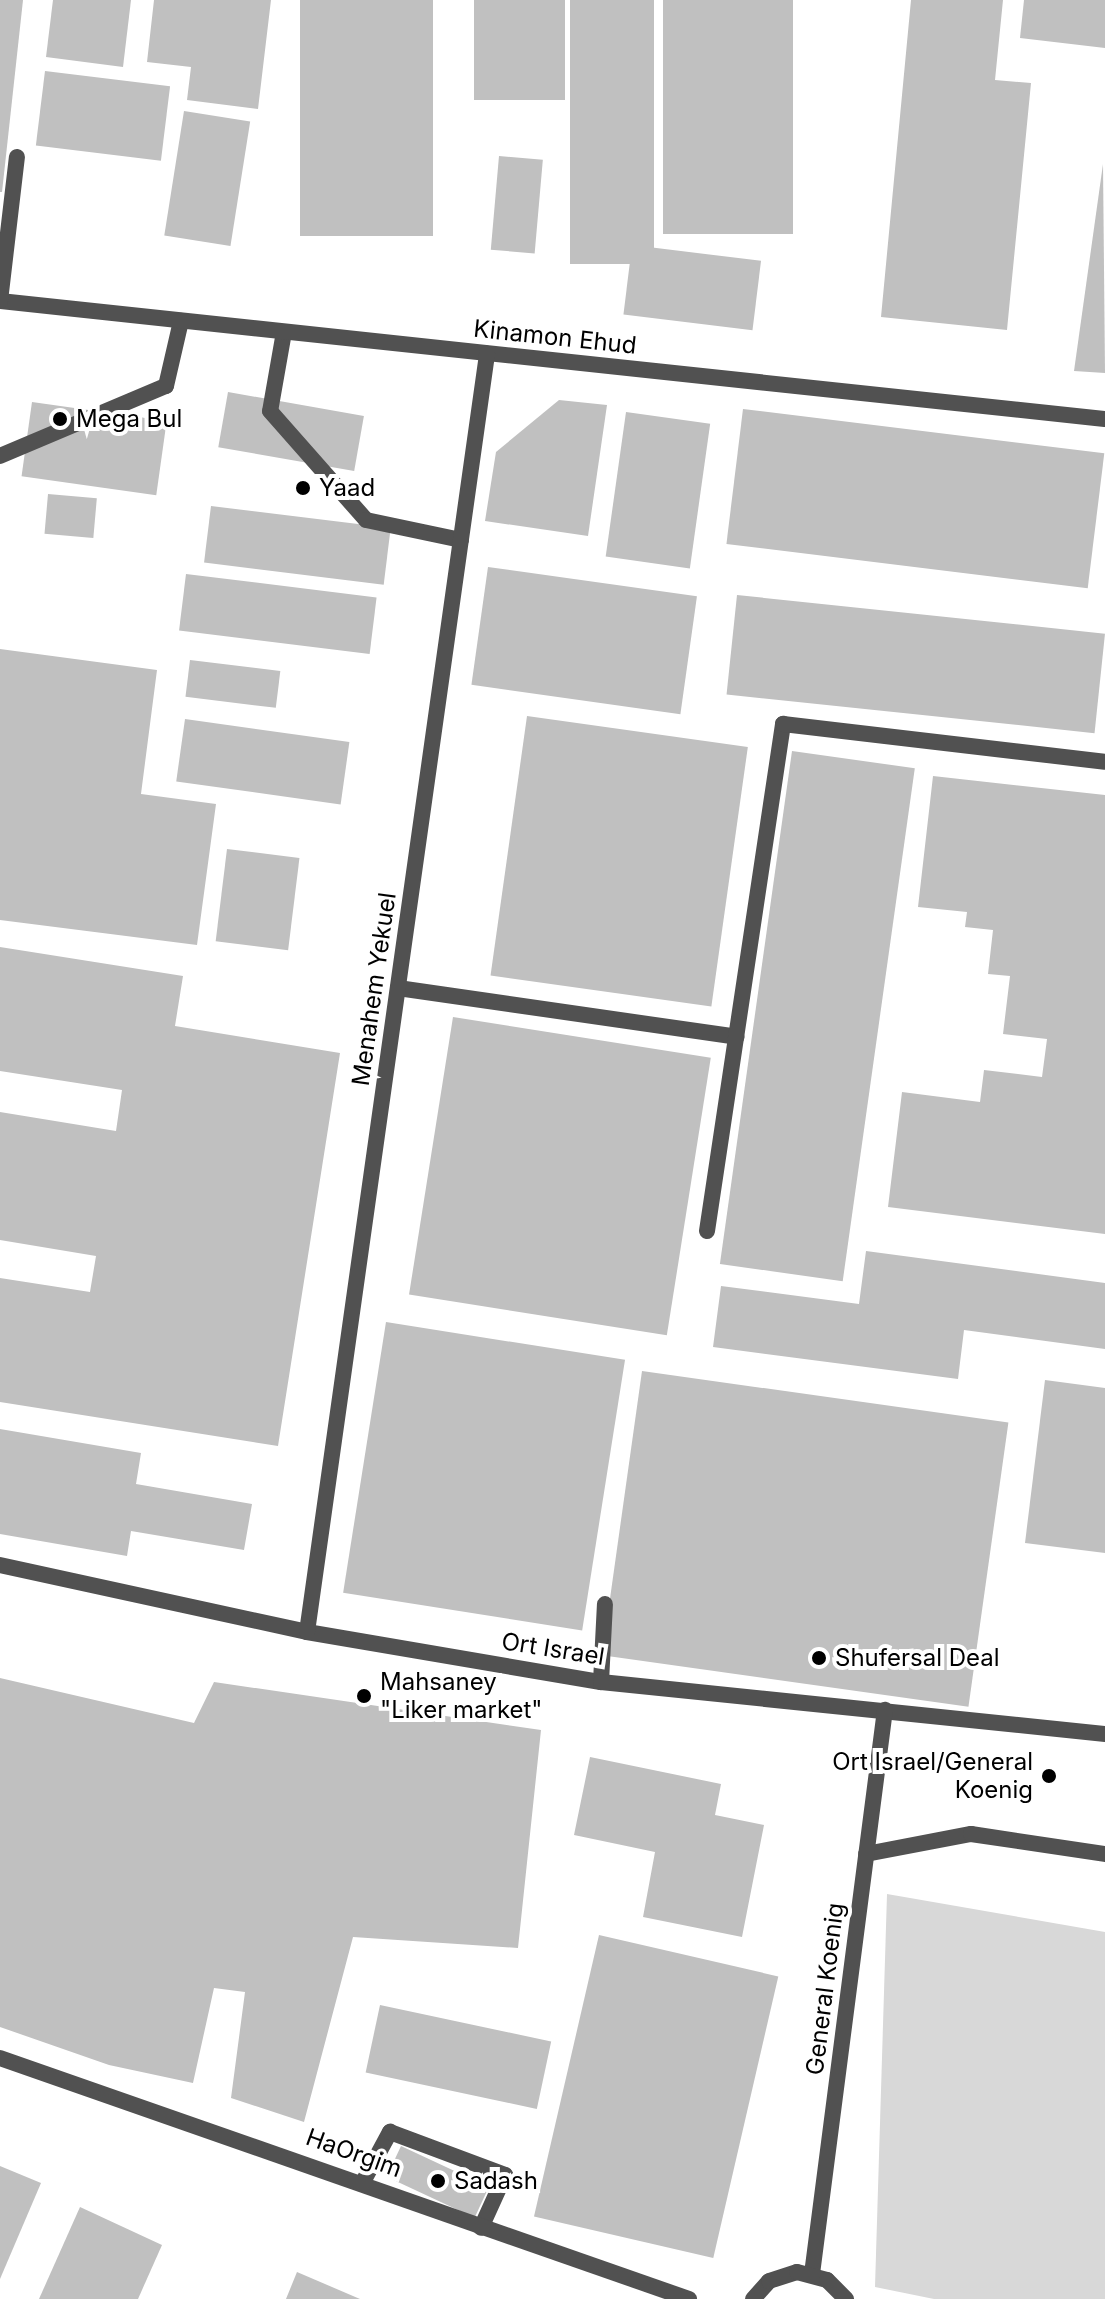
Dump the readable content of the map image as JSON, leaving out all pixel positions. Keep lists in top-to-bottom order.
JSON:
{
  "streets": {
    "street": [
      "Kinamon Ehud",
      "Menahem Yekuel",
      "Ort Israel",
      "General Koenig",
      "HaOrgim"
    ]
  },
  "crossings": [
    ["Kinamon Ehud", "Menahem Yekuel"],
    ["Menahem Yekuel", "Ort Israel"],
    ["Ort Israel", "General Koenig"]
  ],
  "places": [
    "Mega Bul",
    "Yaad",
    "Shufersal Deal",
    "Mahsaney \"Liker market\"",
    "Ort Israel/General Koenig",
    "Sadash"
  ]
}
